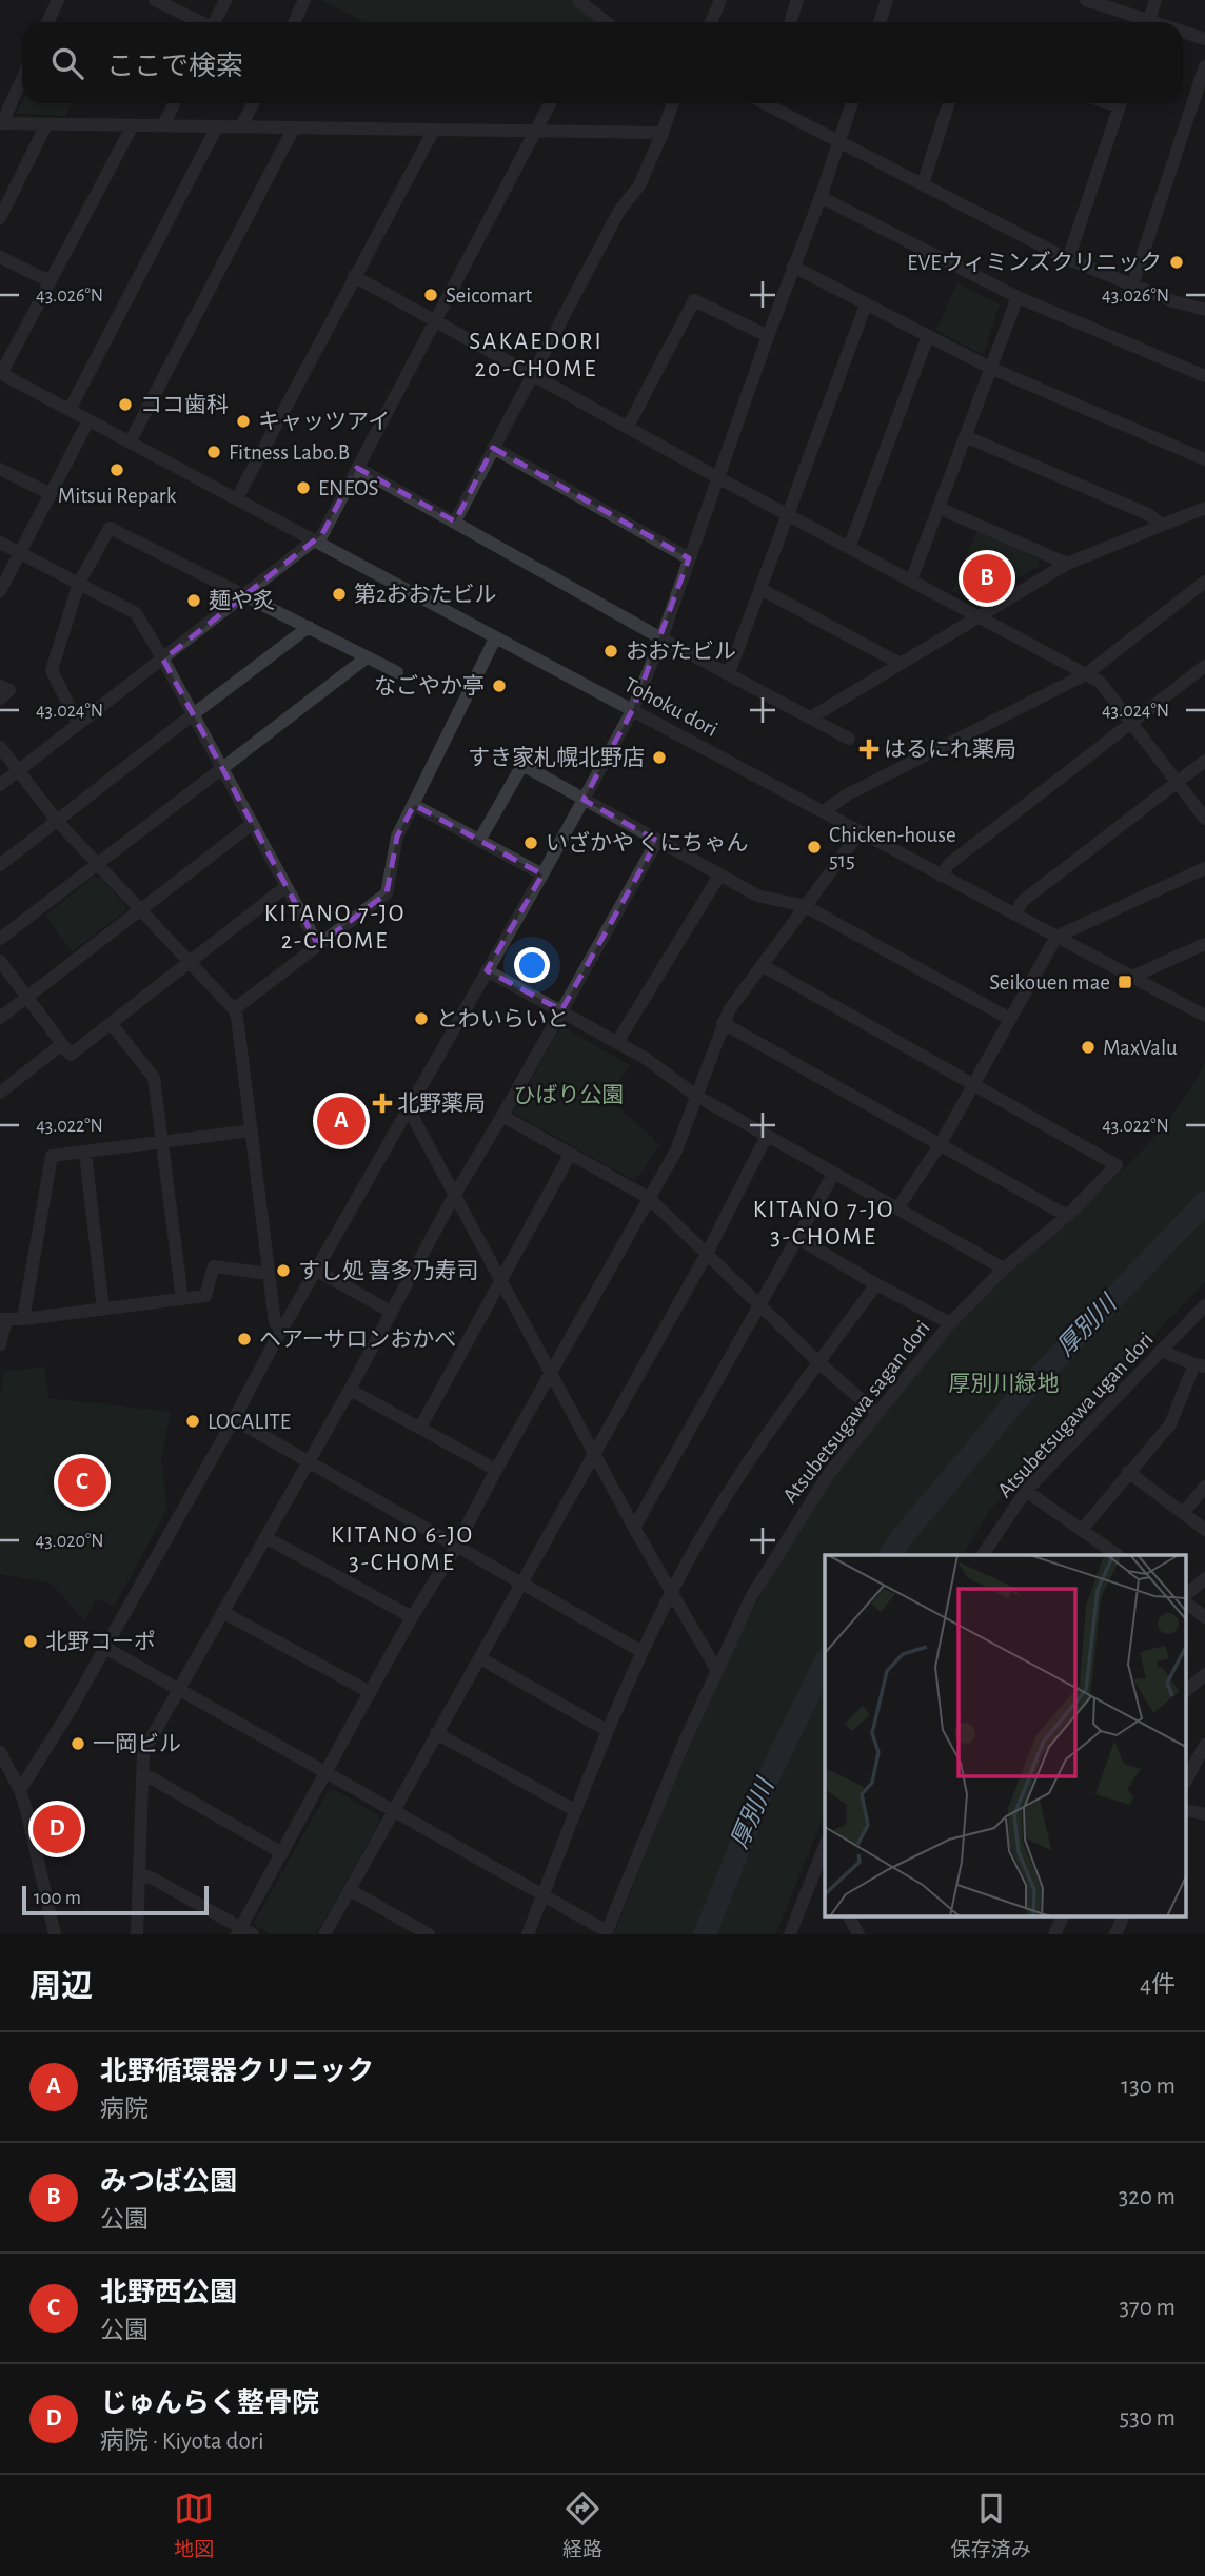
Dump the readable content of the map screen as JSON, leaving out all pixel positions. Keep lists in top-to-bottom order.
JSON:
{
  "streets": {
    "street": ["Tohoku dori", "Atsubetsugawa sagan dori", "Atsubetsugawa ugan dori"]
  },
  "districts": [
    "SAKAEDORI 20-CHOME",
    "KITANO 7-JO 2-CHOME",
    "KITANO 7-JO 3-CHOME",
    "KITANO 6-JO 3-CHOME"
  ],
  "water": ["厚別川"],
  "parks": ["ひばり公園", "厚別川緑地"],
  "places": {
    "other": [
      "EVEウィミンズクリニック",
      "Seicomart",
      "ココ歯科",
      "キャッツアイ",
      "Fitness Labo.B",
      "Mitsui Repark",
      "ENEOS",
      "第2おおたビル",
      "麺や炙",
      "おおたビル",
      "なごやか亭",
      "すき家札幌北野店",
      "いざかや くにちゃん",
      "Chicken-house 515",
      "とわいらいと",
      "MaxValu",
      "すし処 喜多乃寿司",
      "ヘアーサロンおかべ",
      "LOCALITE",
      "北野コーポ",
      "一岡ビル"
    ],
    "health": ["はるにれ薬局", "北野薬局"],
    "transit": ["Seikouen mae"]
  },
  "scale_bar": "100 m",
  "page": {
    "search": "ここで検索",
    "pins": [
      "B",
      "A",
      "C",
      "D"
    ],
    "scale": "100 m",
    "heading": ["周辺", "4件"],
    "list": [
      {
        "mark": "A",
        "name": "北野循環器クリニック",
        "note": "病院",
        "value": "130 m"
      },
      {
        "mark": "B",
        "name": "みつば公園",
        "note": "公園",
        "value": "320 m"
      },
      {
        "mark": "C",
        "name": "北野西公園",
        "note": "公園",
        "value": "370 m"
      },
      {
        "mark": "D",
        "name": "じゅんらく整骨院",
        "note": "病院 · Kiyota dori",
        "value": "530 m"
      }
    ],
    "nav": ["地図", "経路", "保存済み"]
  },
  "coordinates": [
    "43.026°N",
    "43.024°N",
    "43.022°N",
    "43.020°N"
  ]
}
